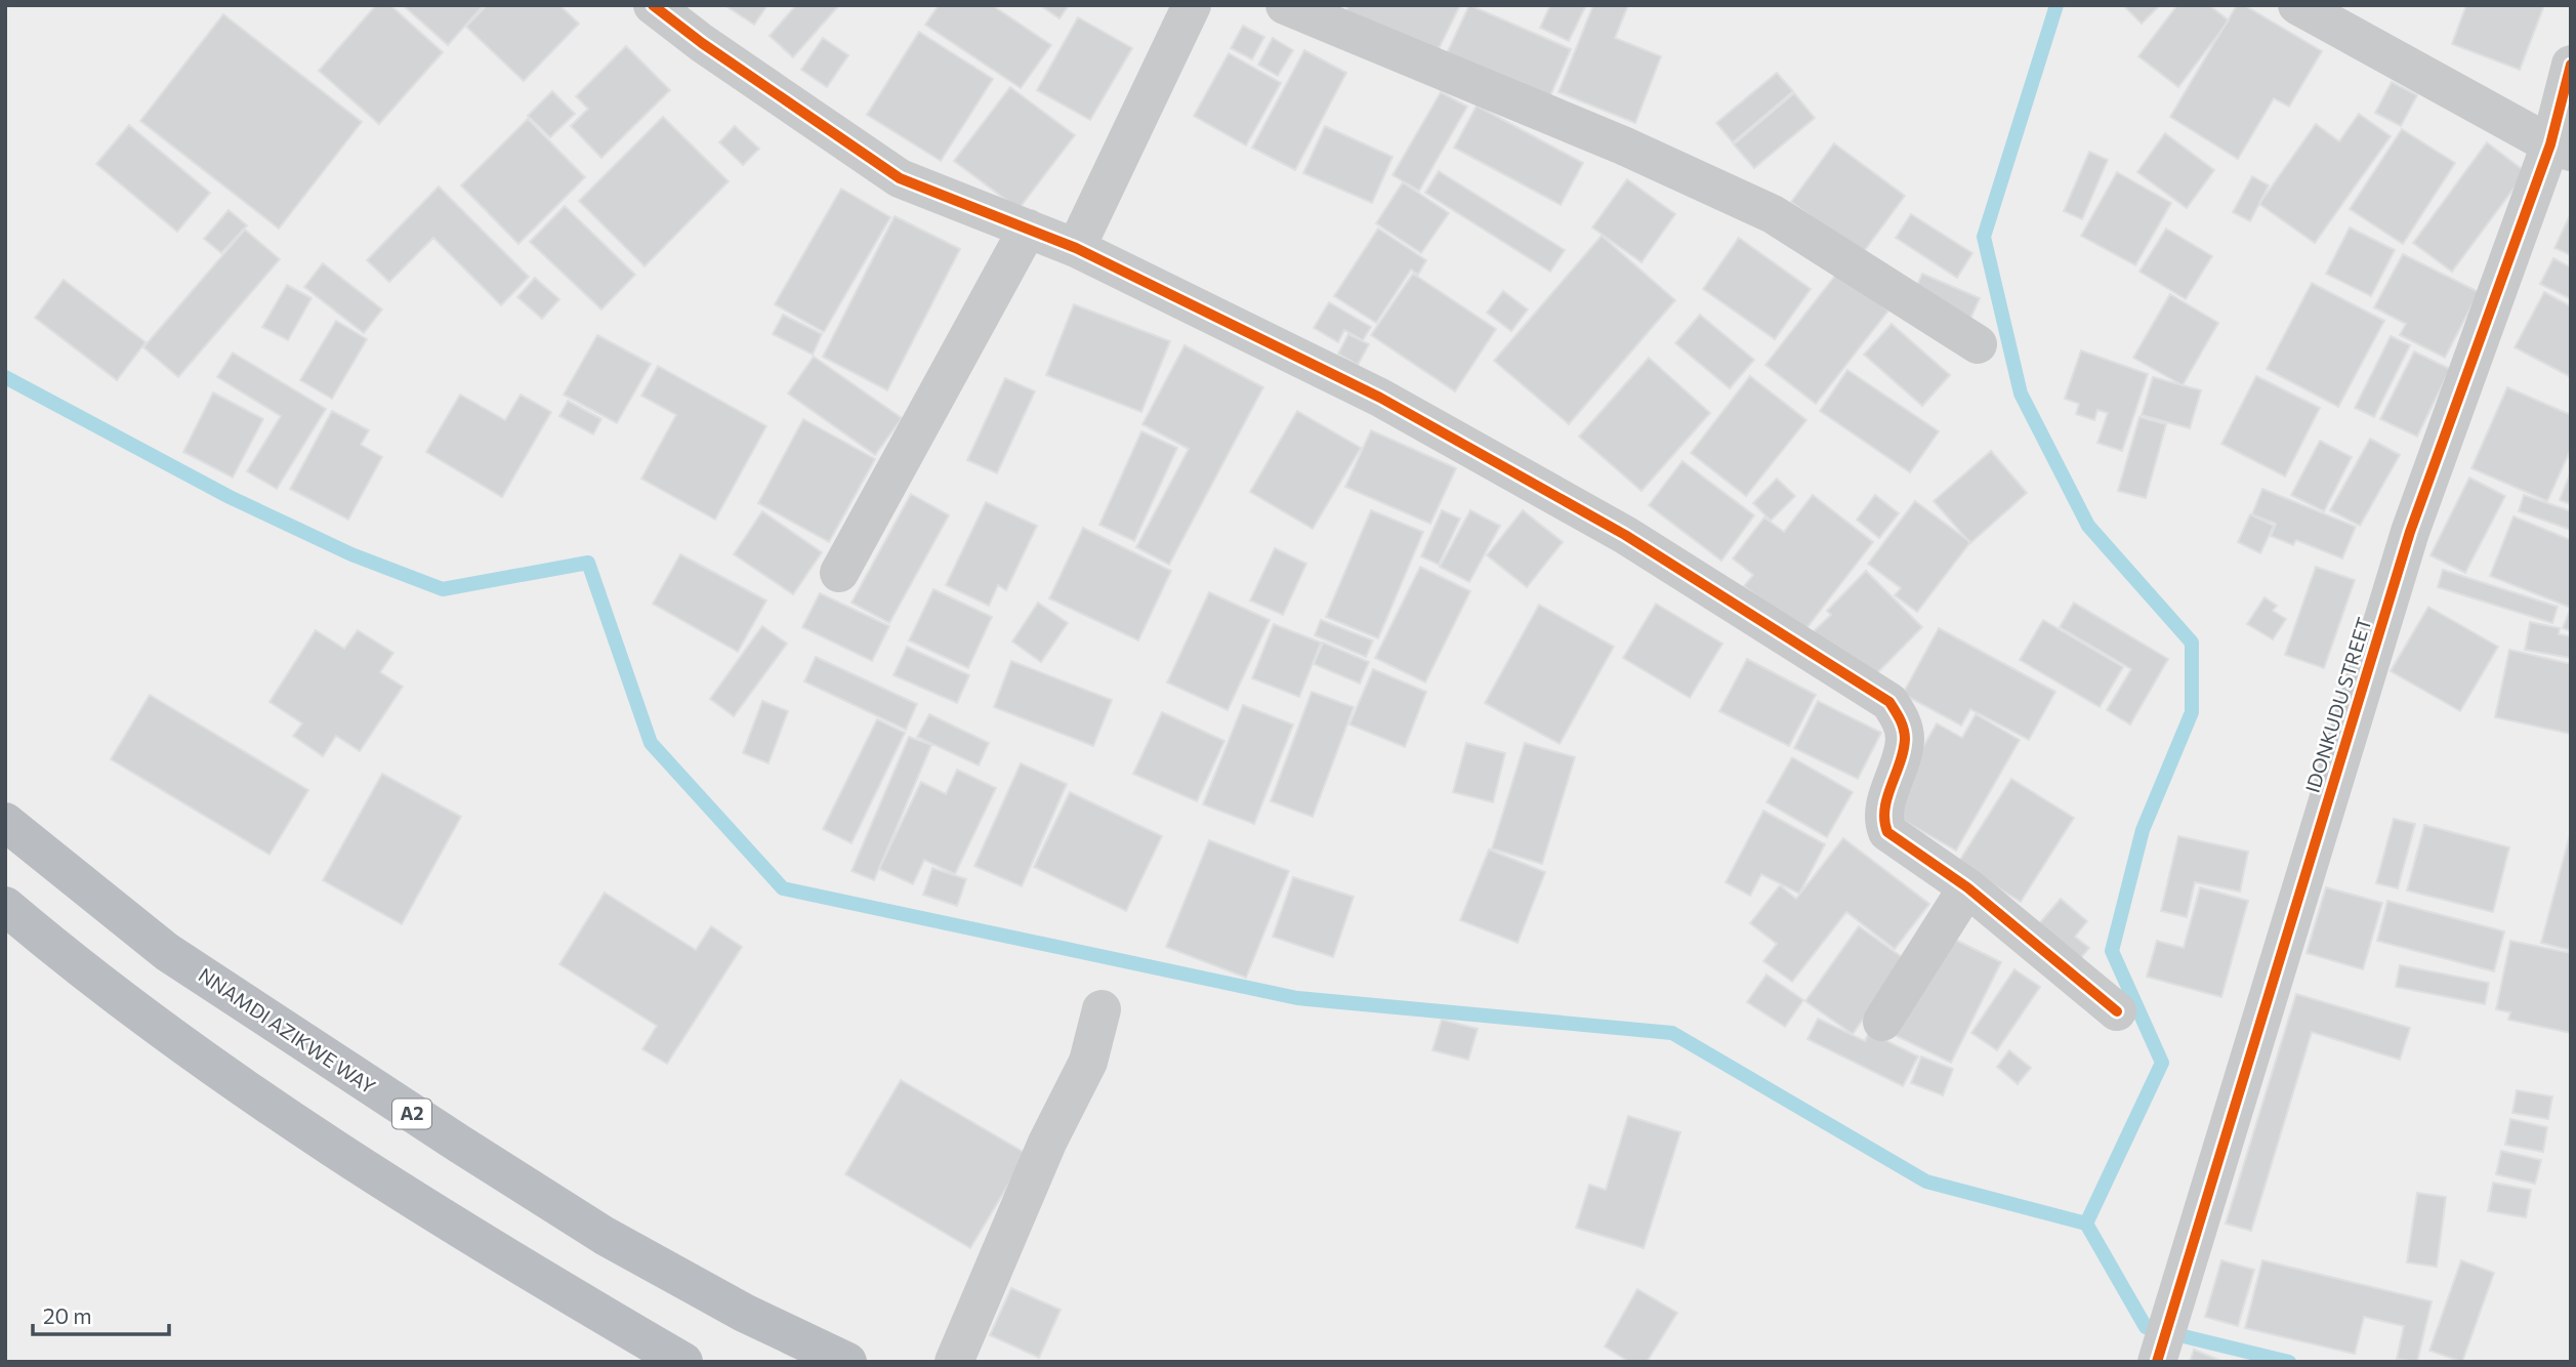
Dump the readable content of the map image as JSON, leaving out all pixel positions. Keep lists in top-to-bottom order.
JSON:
{
  "streets": {
    "highway": ["NNAMDI AZIKWE WAY", "A2"],
    "street": ["IDONKUDU STREET"]
  },
  "scale_bar": "20 m"
}
